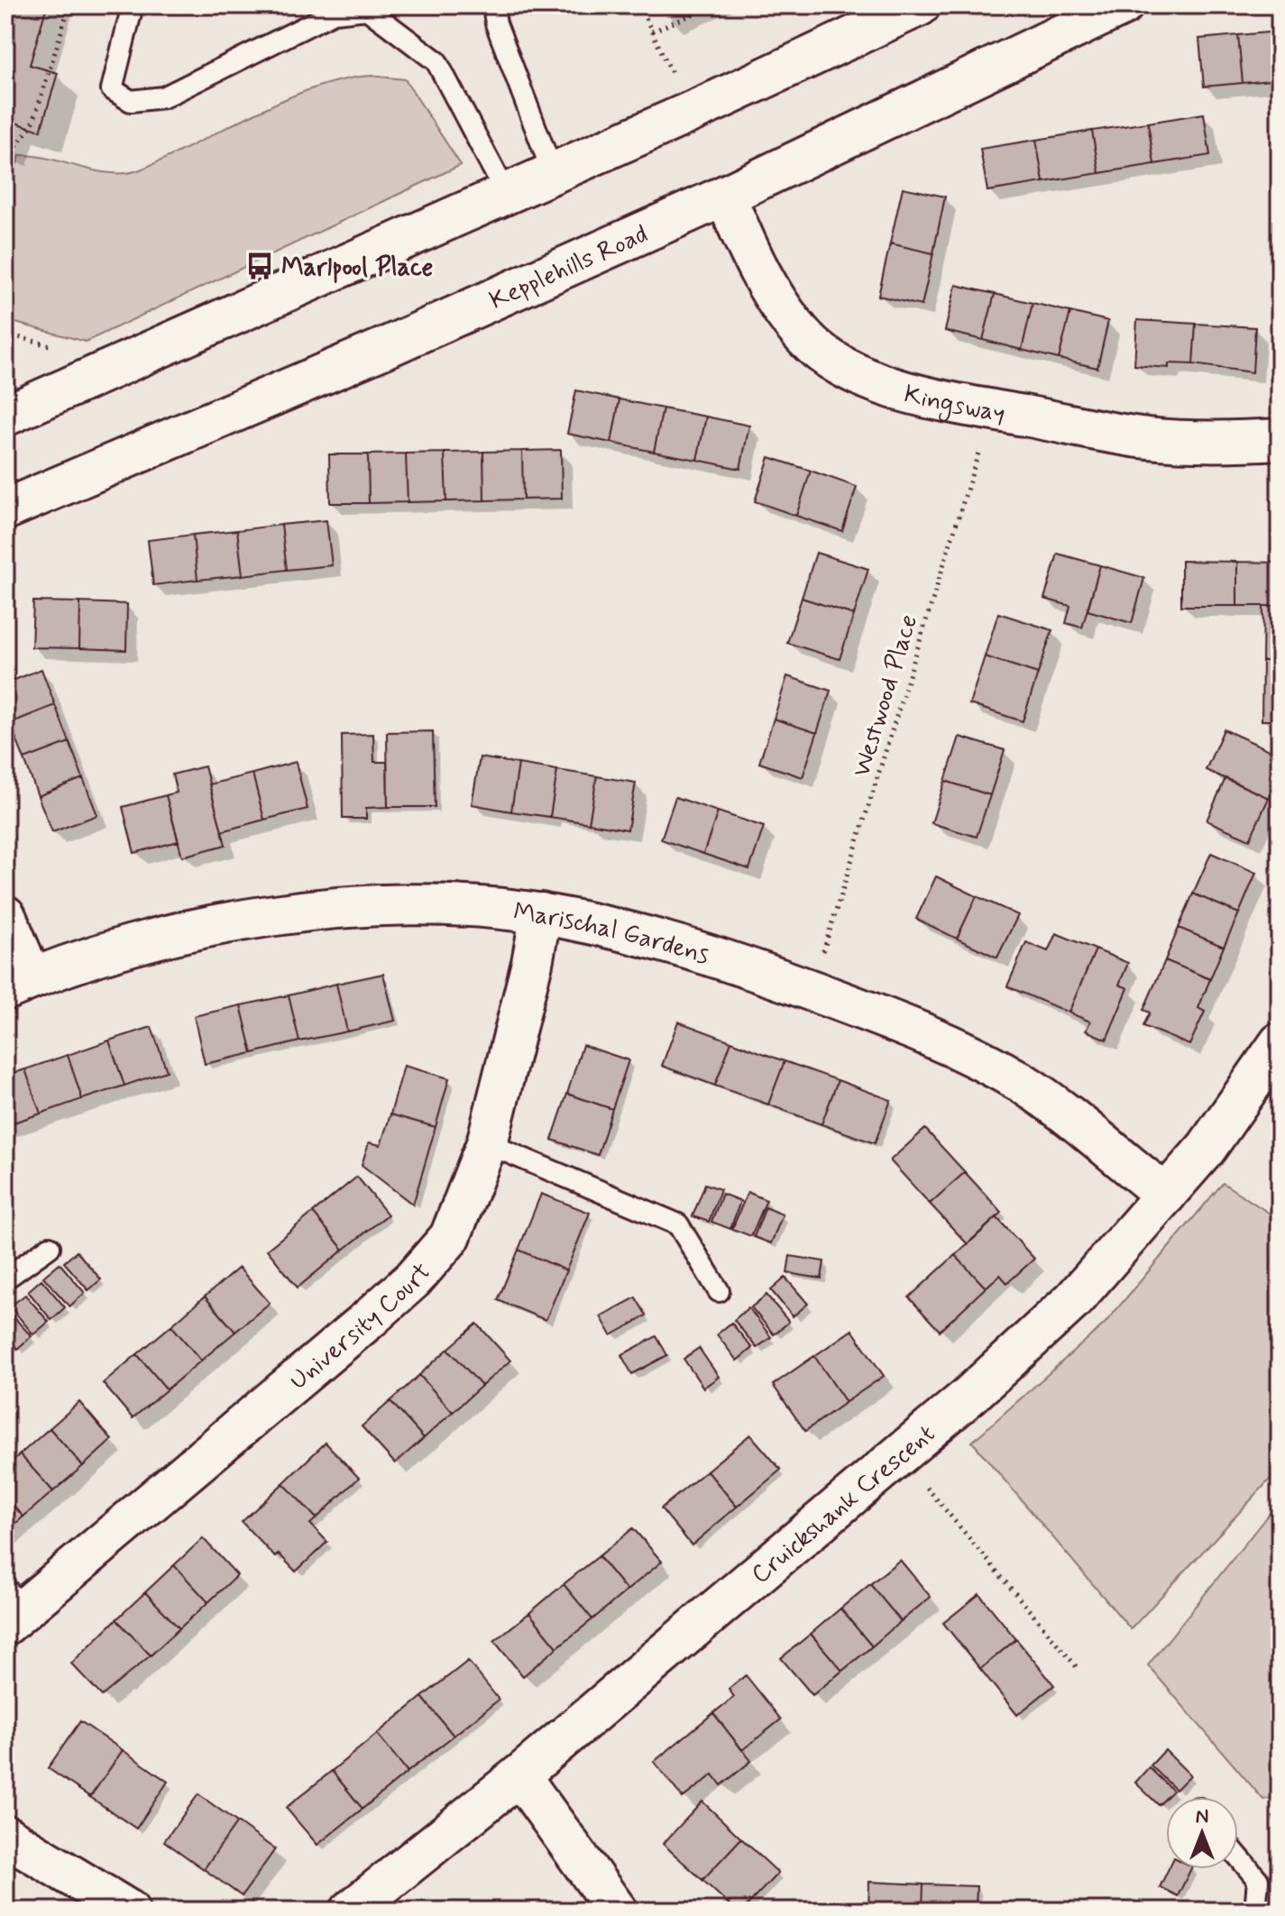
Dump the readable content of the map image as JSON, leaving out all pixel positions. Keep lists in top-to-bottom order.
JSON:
{
  "streets": {
    "street": [
      "Kepplehills Road",
      "Kingsway",
      "Marischal Gardens",
      "University Court",
      "Cruickshank Crescent"
    ],
    "path": ["Westwood Place"]
  },
  "crossings": [
    ["Kepplehills Road", "Kingsway"],
    ["Kingsway", "Westwood Place"],
    ["Westwood Place", "Marischal Gardens"],
    ["Marischal Gardens", "University Court"],
    ["Marischal Gardens", "Cruickshank Crescent"]
  ],
  "places": {
    "bus stop": ["Marlpool Place"]
  },
  "north": "top"
}
